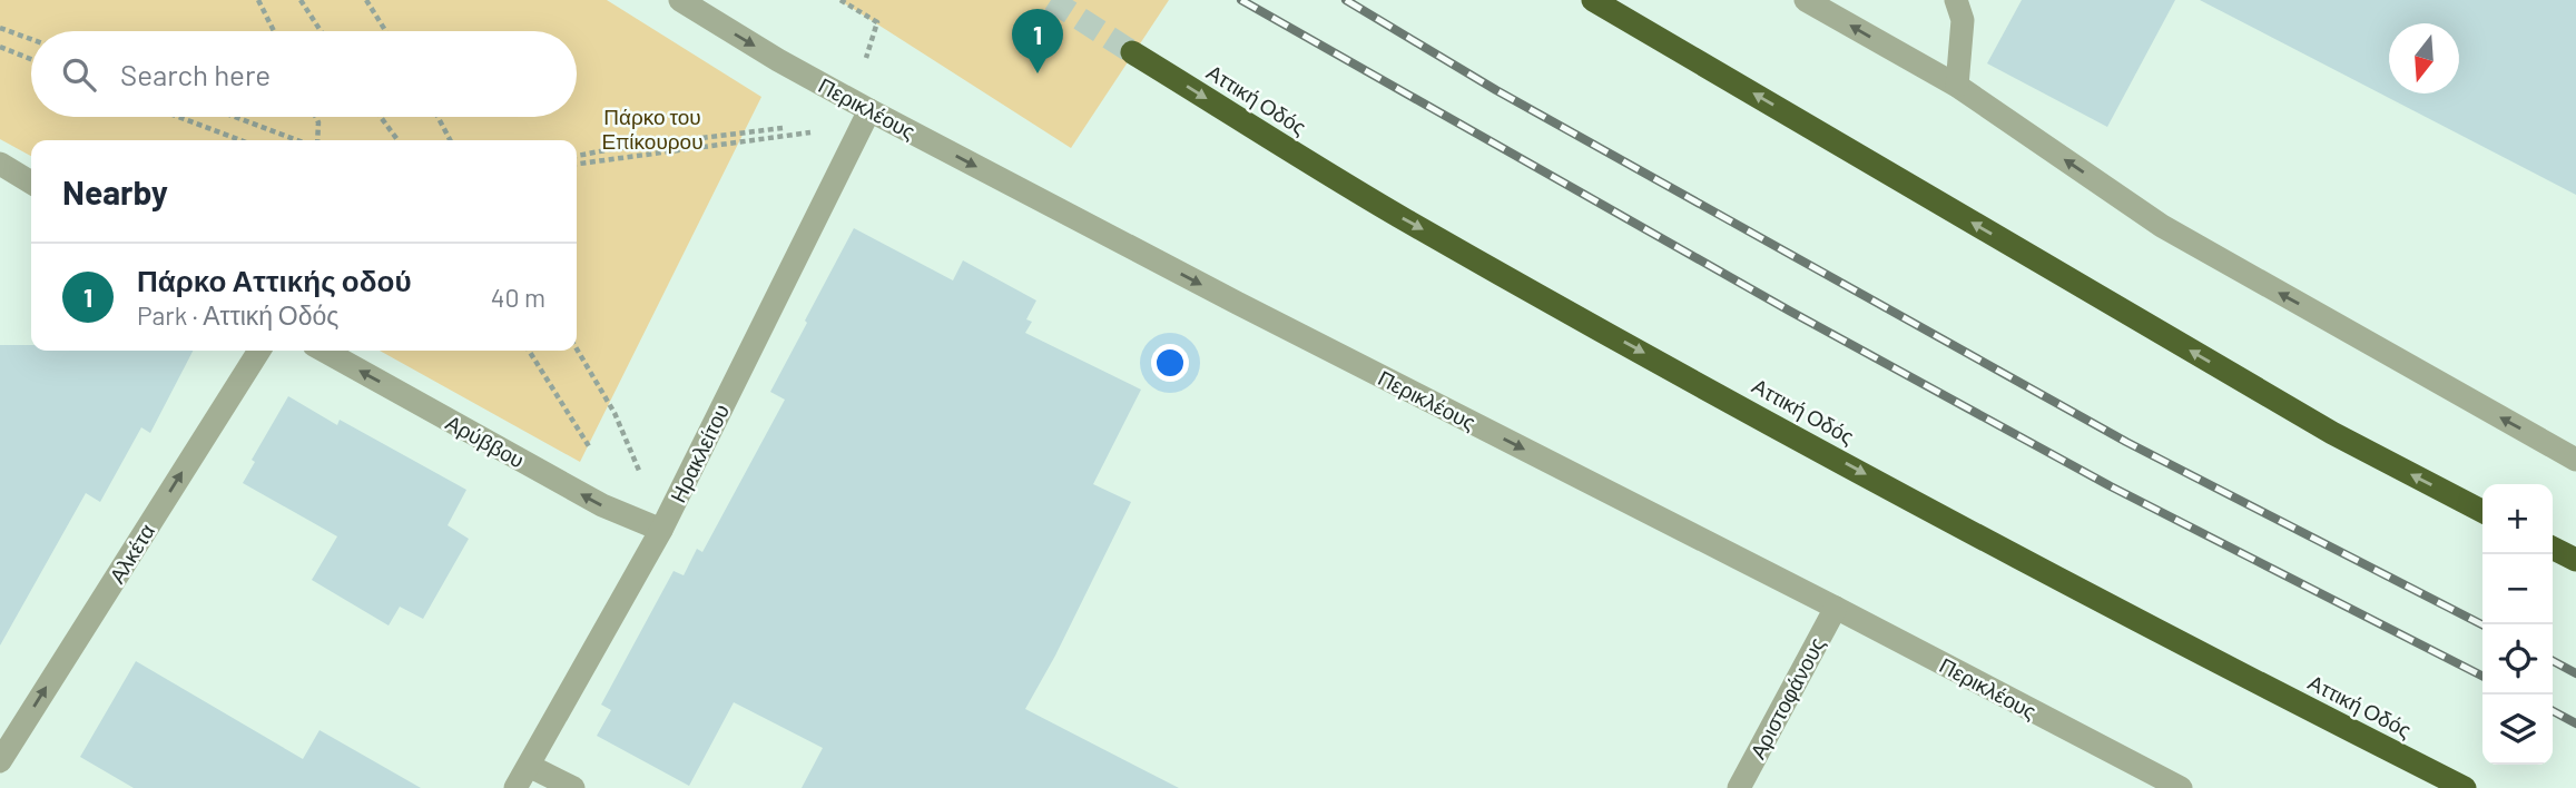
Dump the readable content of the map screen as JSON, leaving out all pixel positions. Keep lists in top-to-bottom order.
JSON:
{
  "streets": {
    "highway": ["Αττική Οδός"],
    "street": [
      "Περικλέους",
      "Αρύββου",
      "Ηρακλείτου",
      "Αλκέτα",
      "Αριστοφάνους"
    ]
  },
  "crossings": [
    ["Περικλέους", "Ηρακλείτου"],
    ["Περικλέους", "Αριστοφάνους"],
    ["Αρύββου", "Ηρακλείτου"]
  ],
  "one_way": [
    "Αττική Οδός",
    "Περικλέους",
    "Αρύββου",
    "Αλκέτα"
  ],
  "parks": ["Πάρκο του Επίκουρου"],
  "north": "bottom",
  "page": {
    "pins": "1",
    "search": "Search here",
    "heading": "Nearby",
    "list": [
      {
        "mark": "1",
        "name": "Πάρκο Αττικής οδού",
        "note": "Park · Αττική Οδός",
        "value": "40 m"
      }
    ],
    "map_buttons": ["+", "−"]
  }
}
